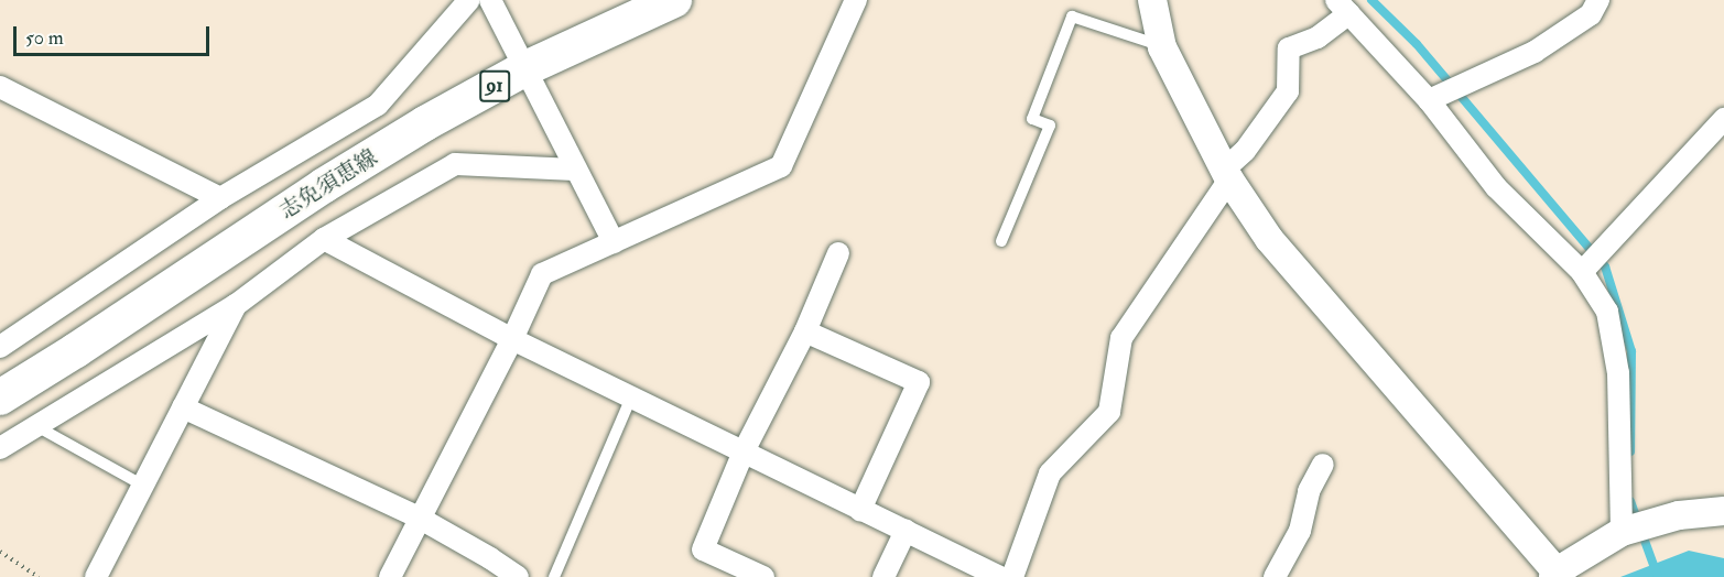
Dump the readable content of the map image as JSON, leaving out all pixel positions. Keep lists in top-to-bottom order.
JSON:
{
  "streets": {
    "main road": ["91", "志免須恵線"]
  },
  "scale_bar": "50 m"
}
